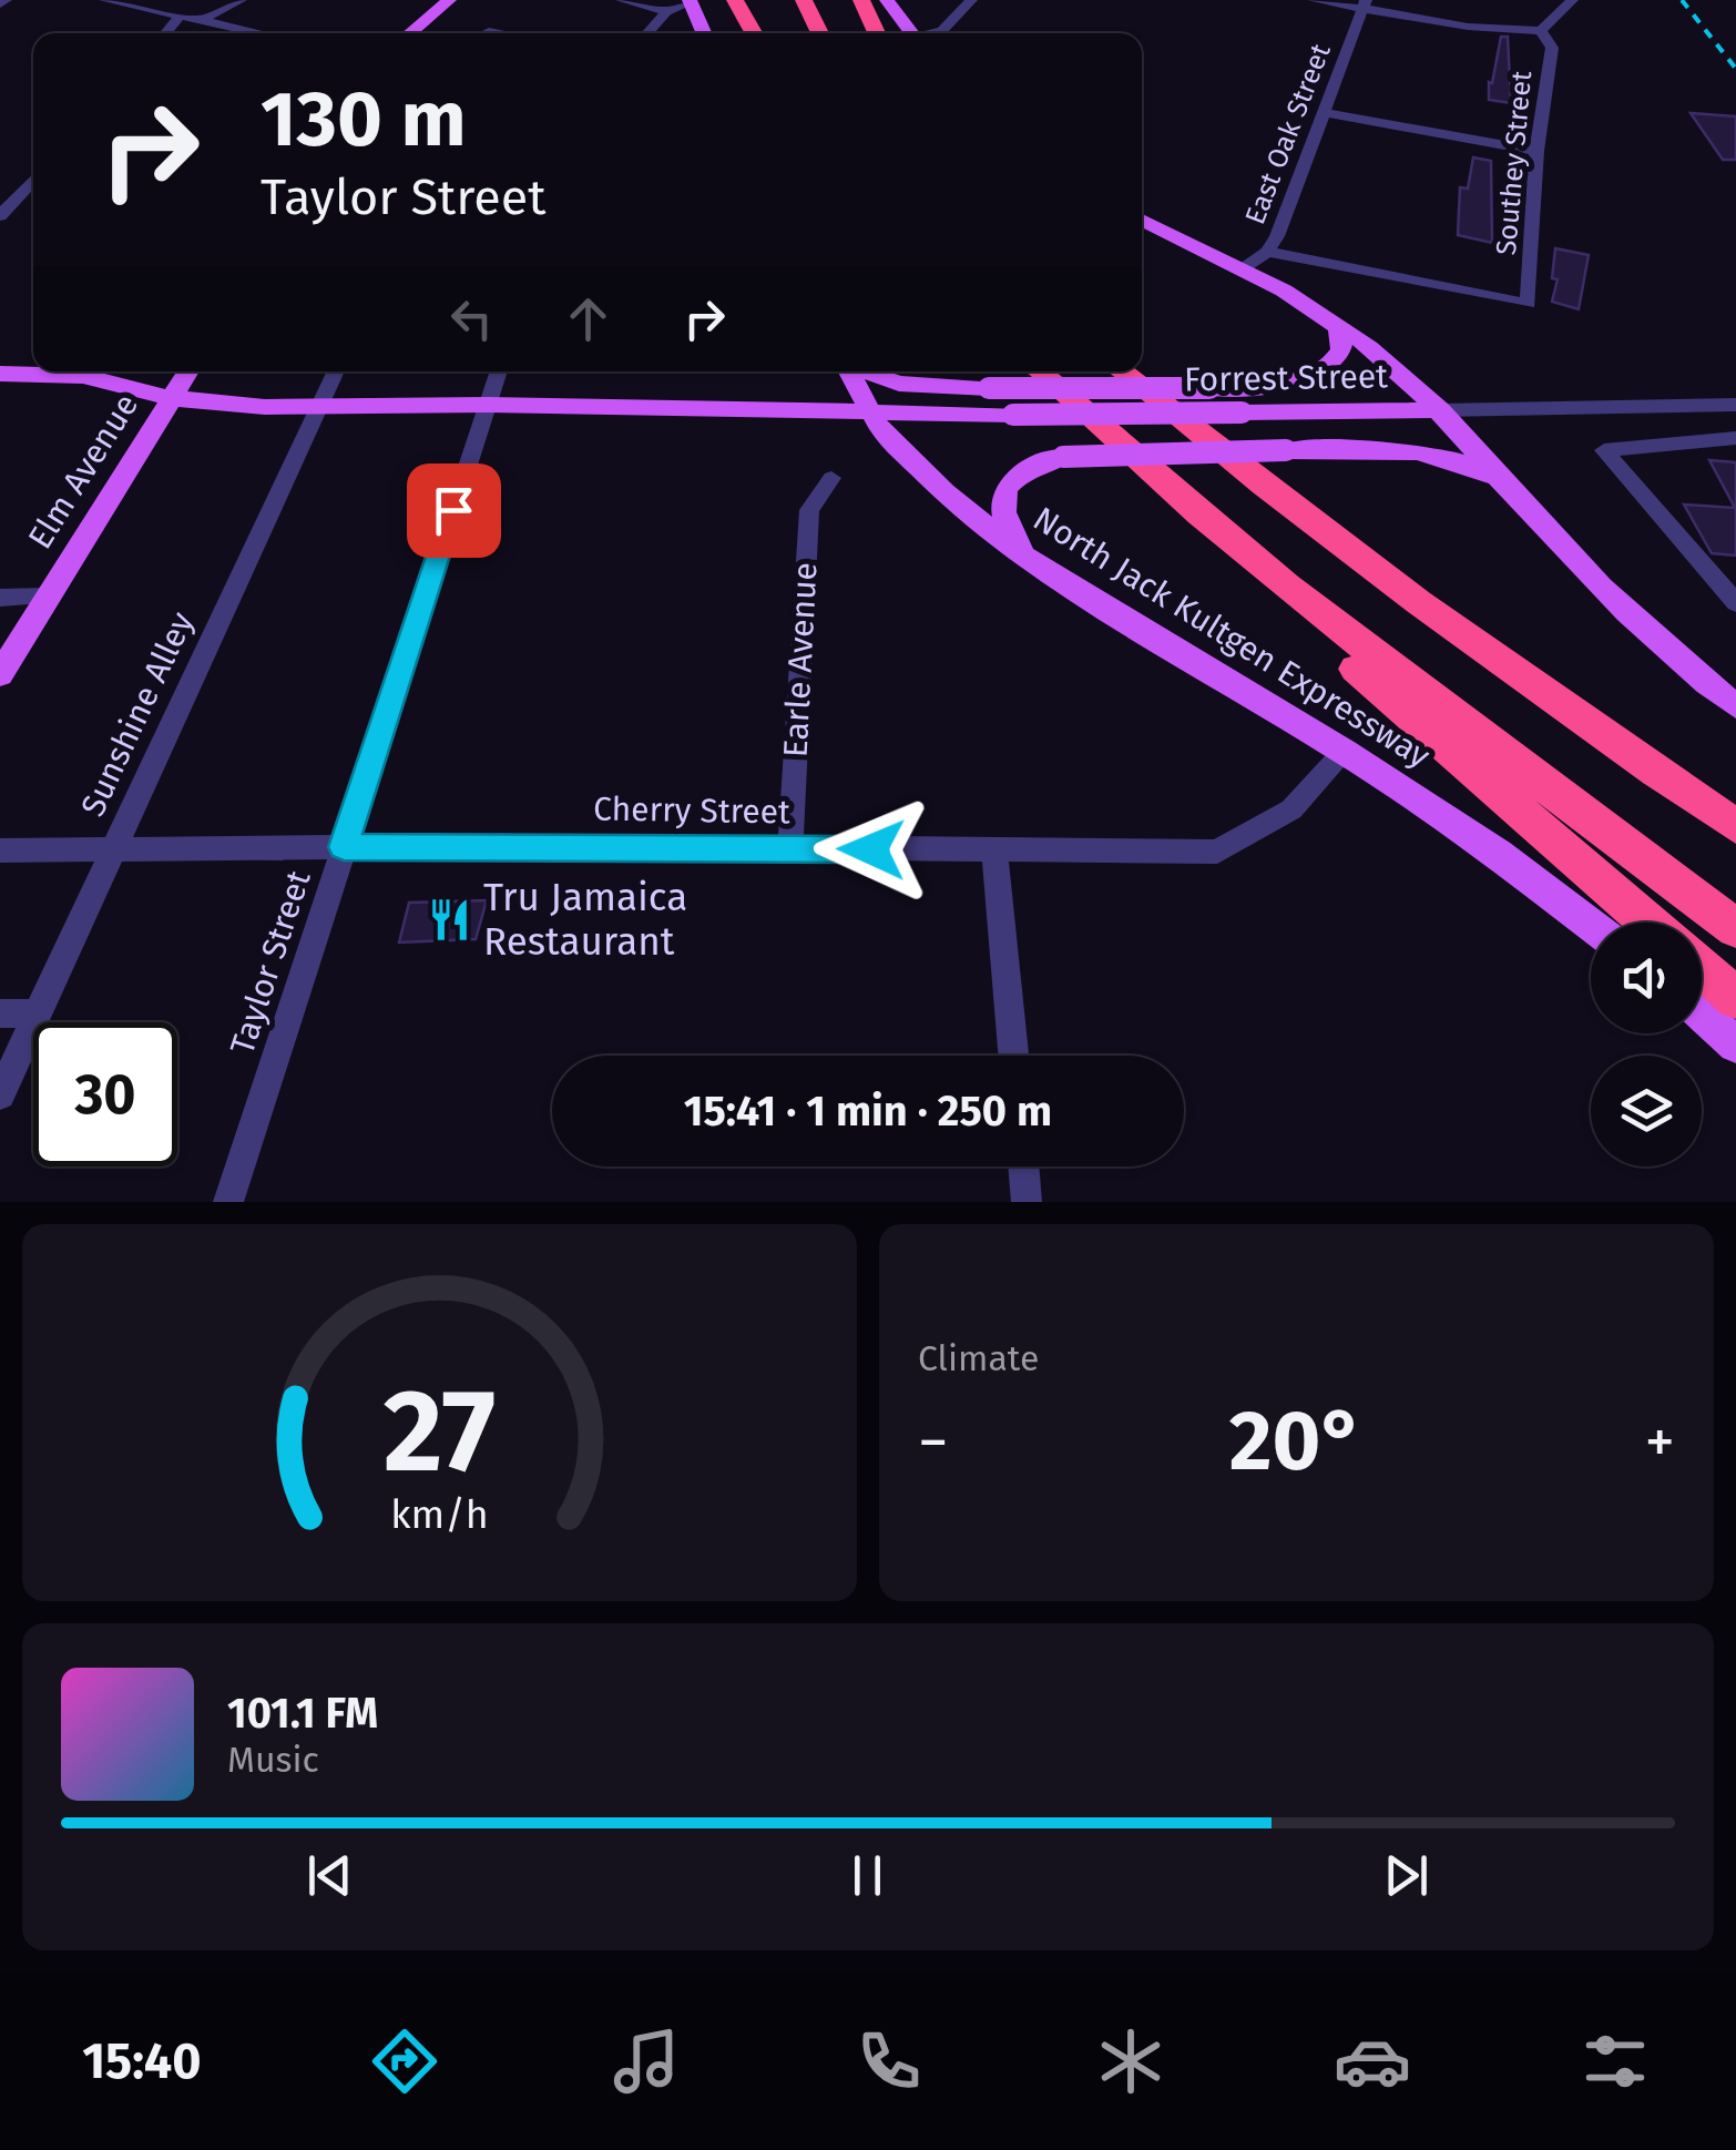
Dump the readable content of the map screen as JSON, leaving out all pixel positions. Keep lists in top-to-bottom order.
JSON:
{
  "streets": {
    "highway": ["North Jack Kultgen Expressway"],
    "main road": ["Forrest Street", "Elm Avenue"],
    "street": [
      "East Oak Street",
      "Southey Street",
      "Earle Avenue",
      "Sunshine Alley",
      "Cherry Street",
      "Taylor Street"
    ]
  },
  "crossings": [
    ["East Oak Street", "Southey Street"],
    ["Forrest Street", "Elm Avenue"],
    ["Forrest Street", "North Jack Kultgen Expressway"],
    ["Forrest Street", "Sunshine Alley"],
    ["Forrest Street", "Taylor Street"],
    ["North Jack Kultgen Expressway", "Cherry Street"],
    ["Earle Avenue", "Cherry Street"],
    ["Sunshine Alley", "Cherry Street"],
    ["Cherry Street", "Taylor Street"]
  ],
  "places": {
    "restaurant": ["Tru Jamaica Restaurant"]
  },
  "page": {
    "turn": ["130 m", "Taylor Street"],
    "limit": "30",
    "trip": "15:41 · 1 min · 250 m",
    "tile": "Climate",
    "heat": ["−", "20°", "+"],
    "song": ["101.1 FM", "Music"],
    "tabs": "15:40",
    "gauge": ["27", "km/h"]
  }
}
